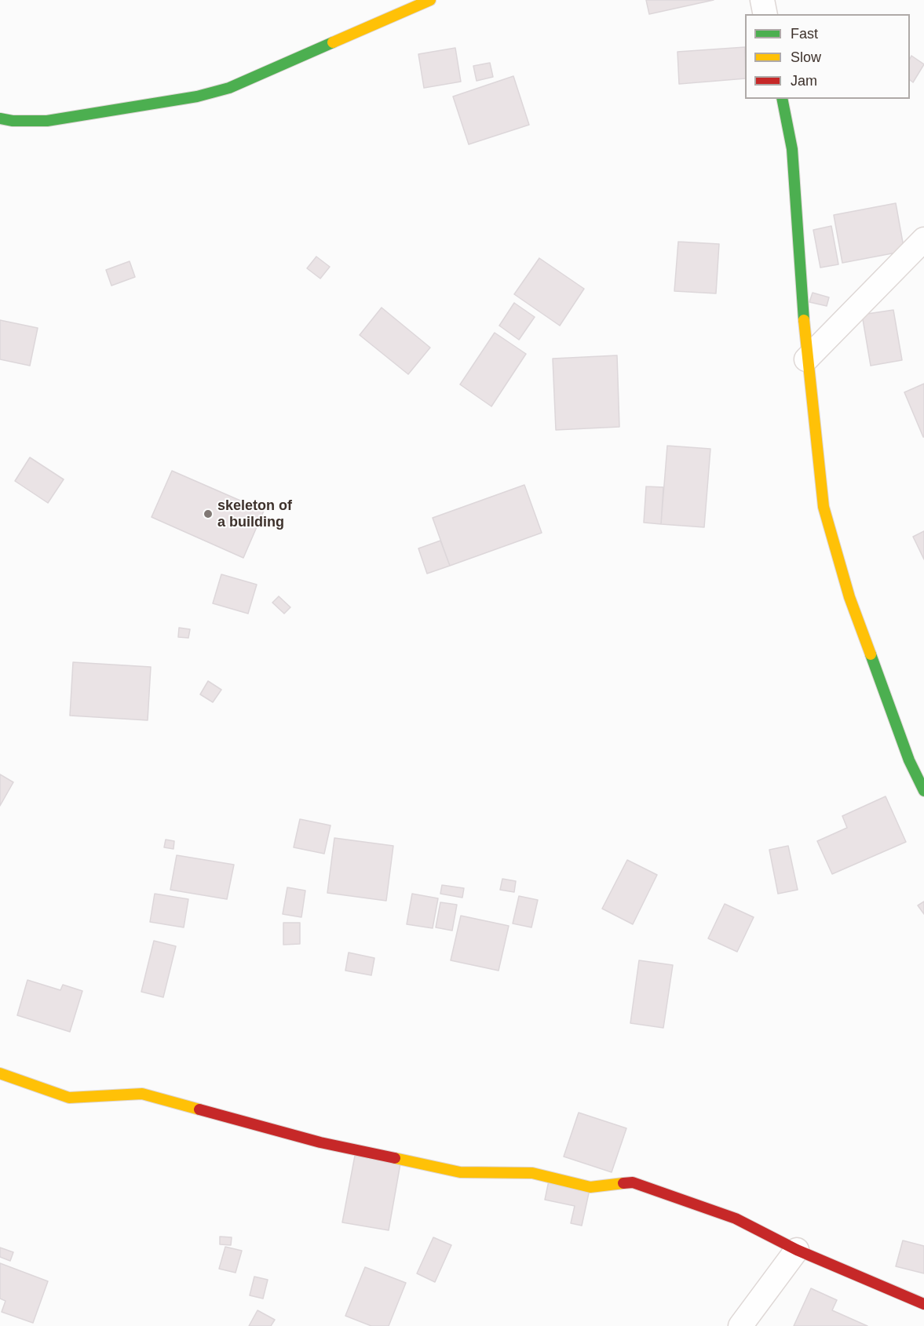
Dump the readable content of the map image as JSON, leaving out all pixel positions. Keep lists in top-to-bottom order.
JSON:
{
  "places": ["skeleton of a building"],
  "legend": ["Fast", "Slow", "Jam"]
}
